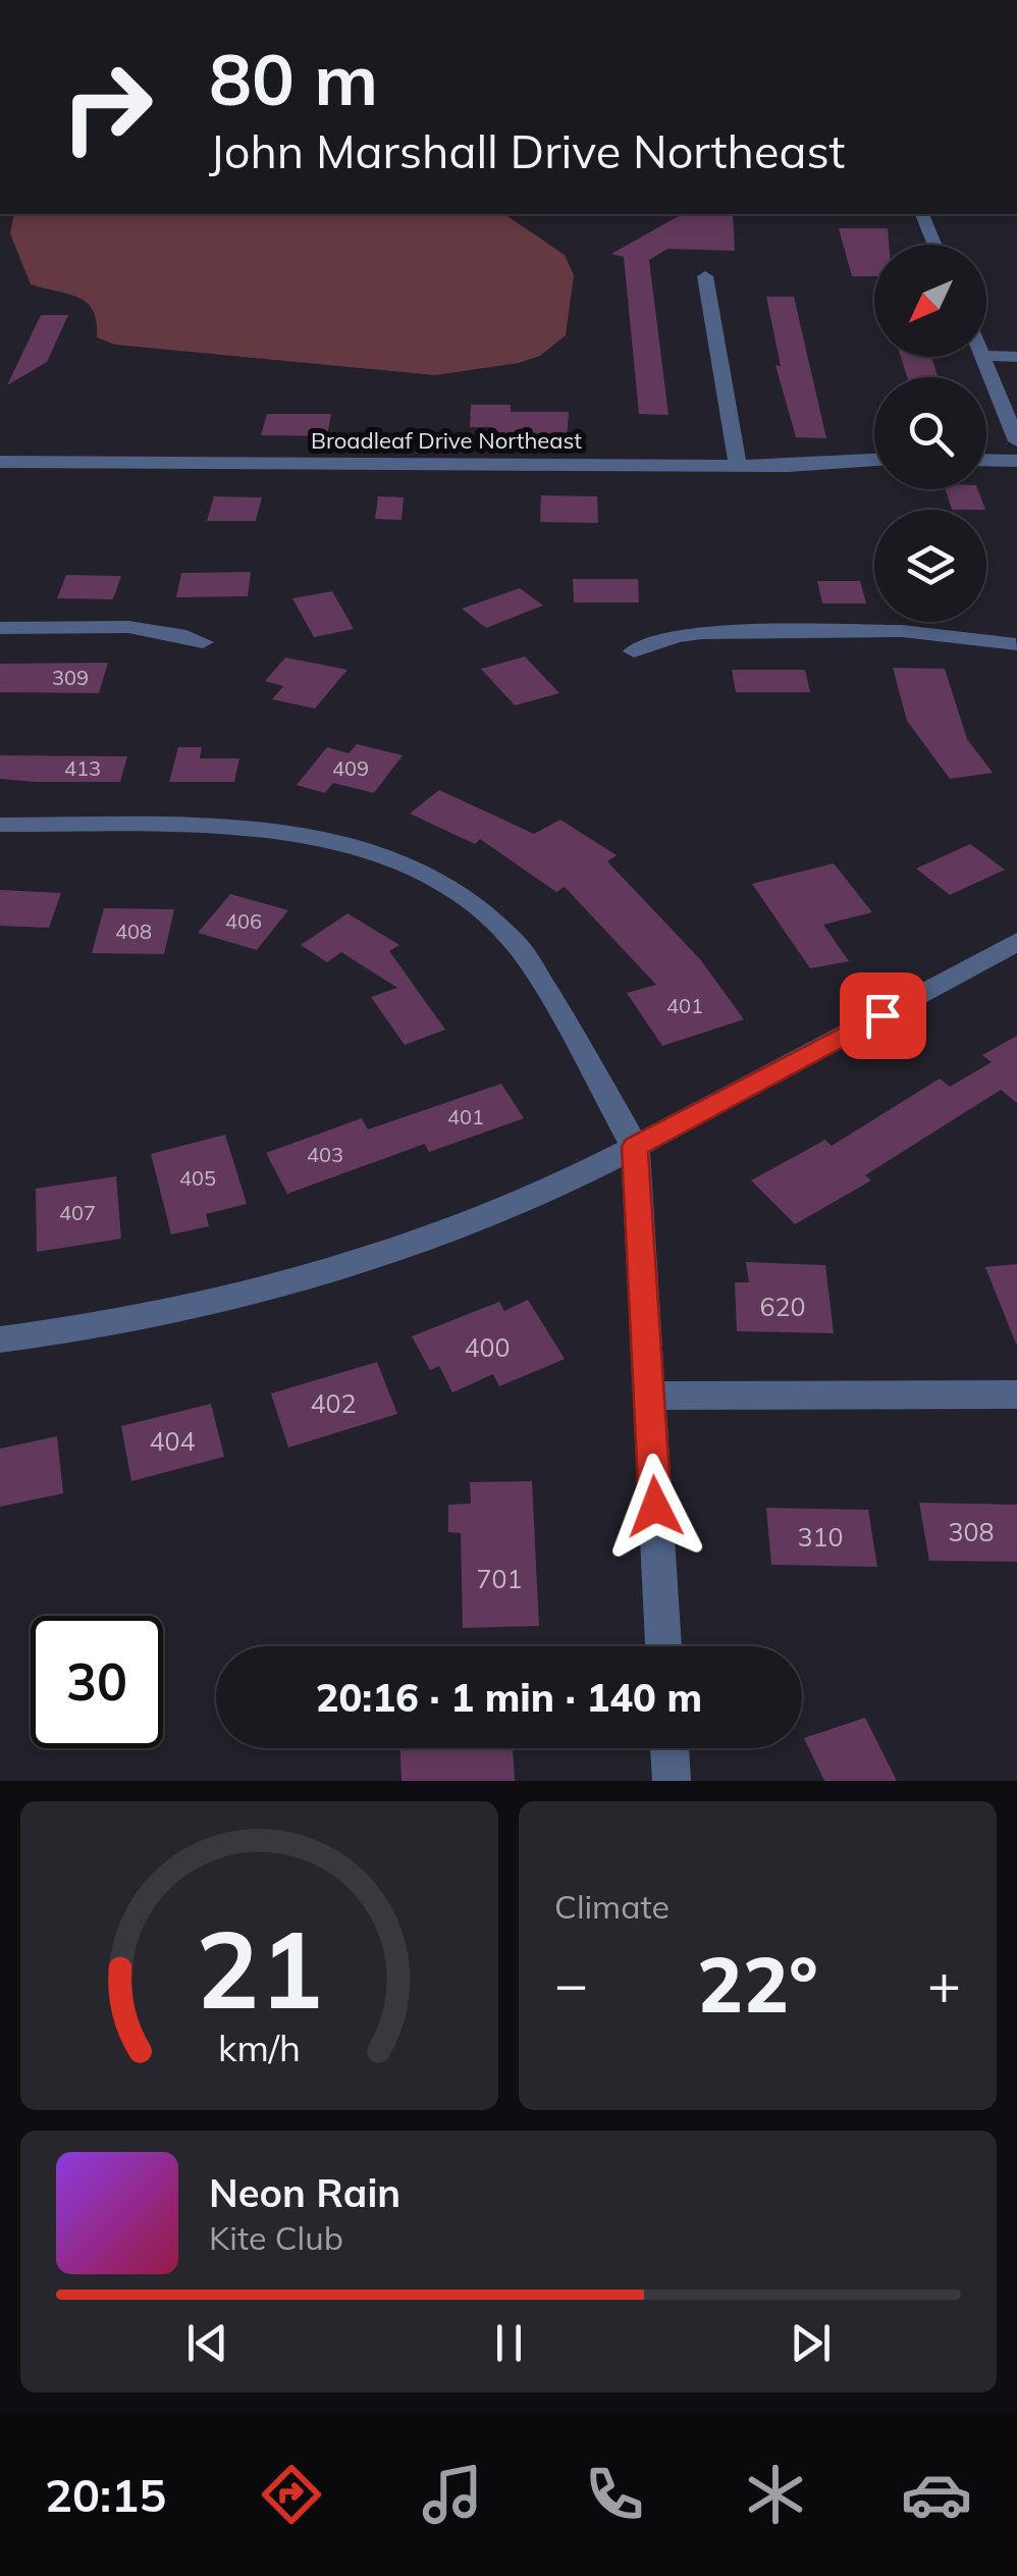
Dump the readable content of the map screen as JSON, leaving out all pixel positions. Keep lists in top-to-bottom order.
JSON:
{
  "streets": {
    "street": ["Broadleaf Drive Northeast"]
  },
  "house_numbers": [
    "309",
    "413",
    "409",
    "406",
    "408",
    "401",
    "401",
    "403",
    "405",
    "407",
    "620",
    "400",
    "402",
    "404",
    "308",
    "310",
    "701"
  ],
  "north": "bottom left",
  "page": {
    "turn": ["80 m", "John Marshall Drive Northeast"],
    "limit": "30",
    "trip": "20:16 · 1 min · 140 m",
    "tile": "Climate",
    "heat": ["−", "22°", "+"],
    "song": ["Neon Rain", "Kite Club"],
    "tabs": "20:15",
    "gauge": ["21", "km/h"]
  }
}
